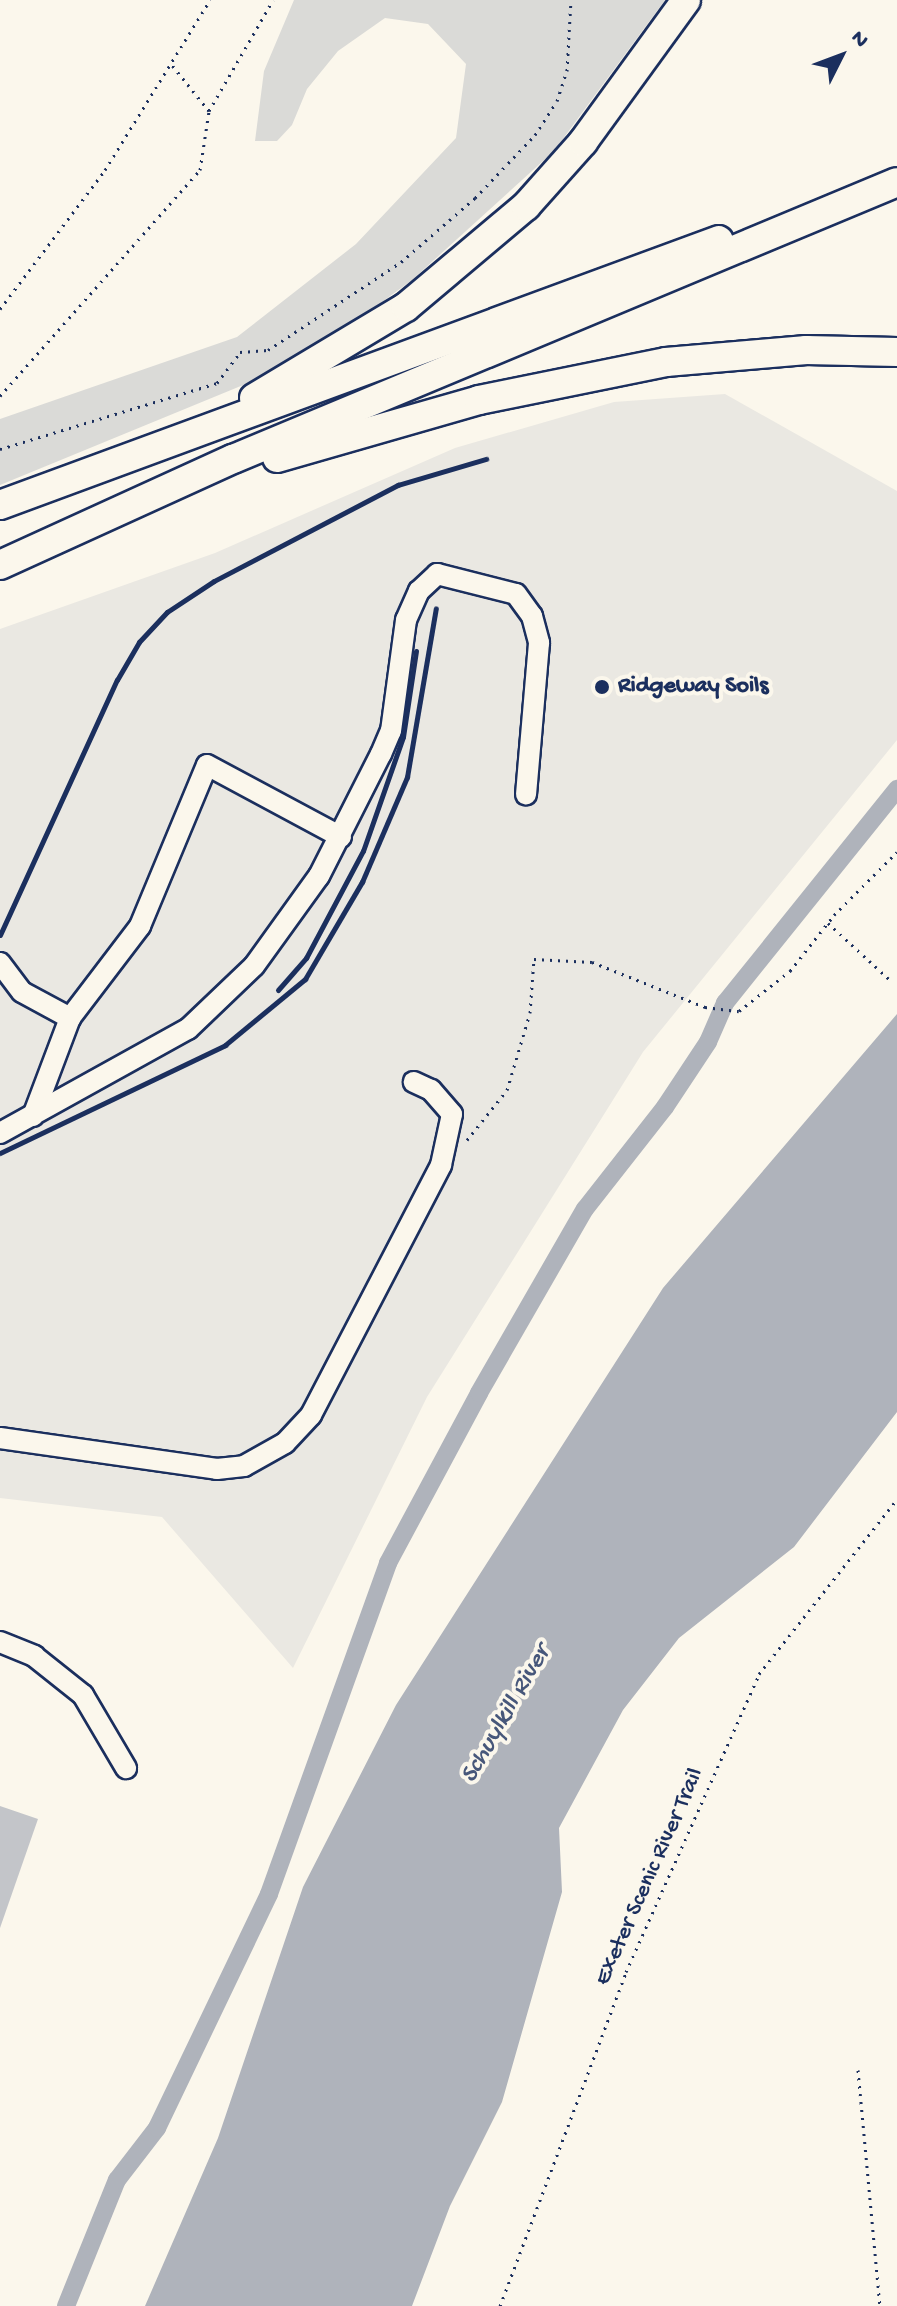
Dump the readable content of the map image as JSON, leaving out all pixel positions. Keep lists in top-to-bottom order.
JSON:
{
  "streets": {
    "path": ["Exeter Scenic River Trail"]
  },
  "water": ["Schuylkill River"],
  "places": ["Ridgeway Soils"],
  "north": "top right"
}
